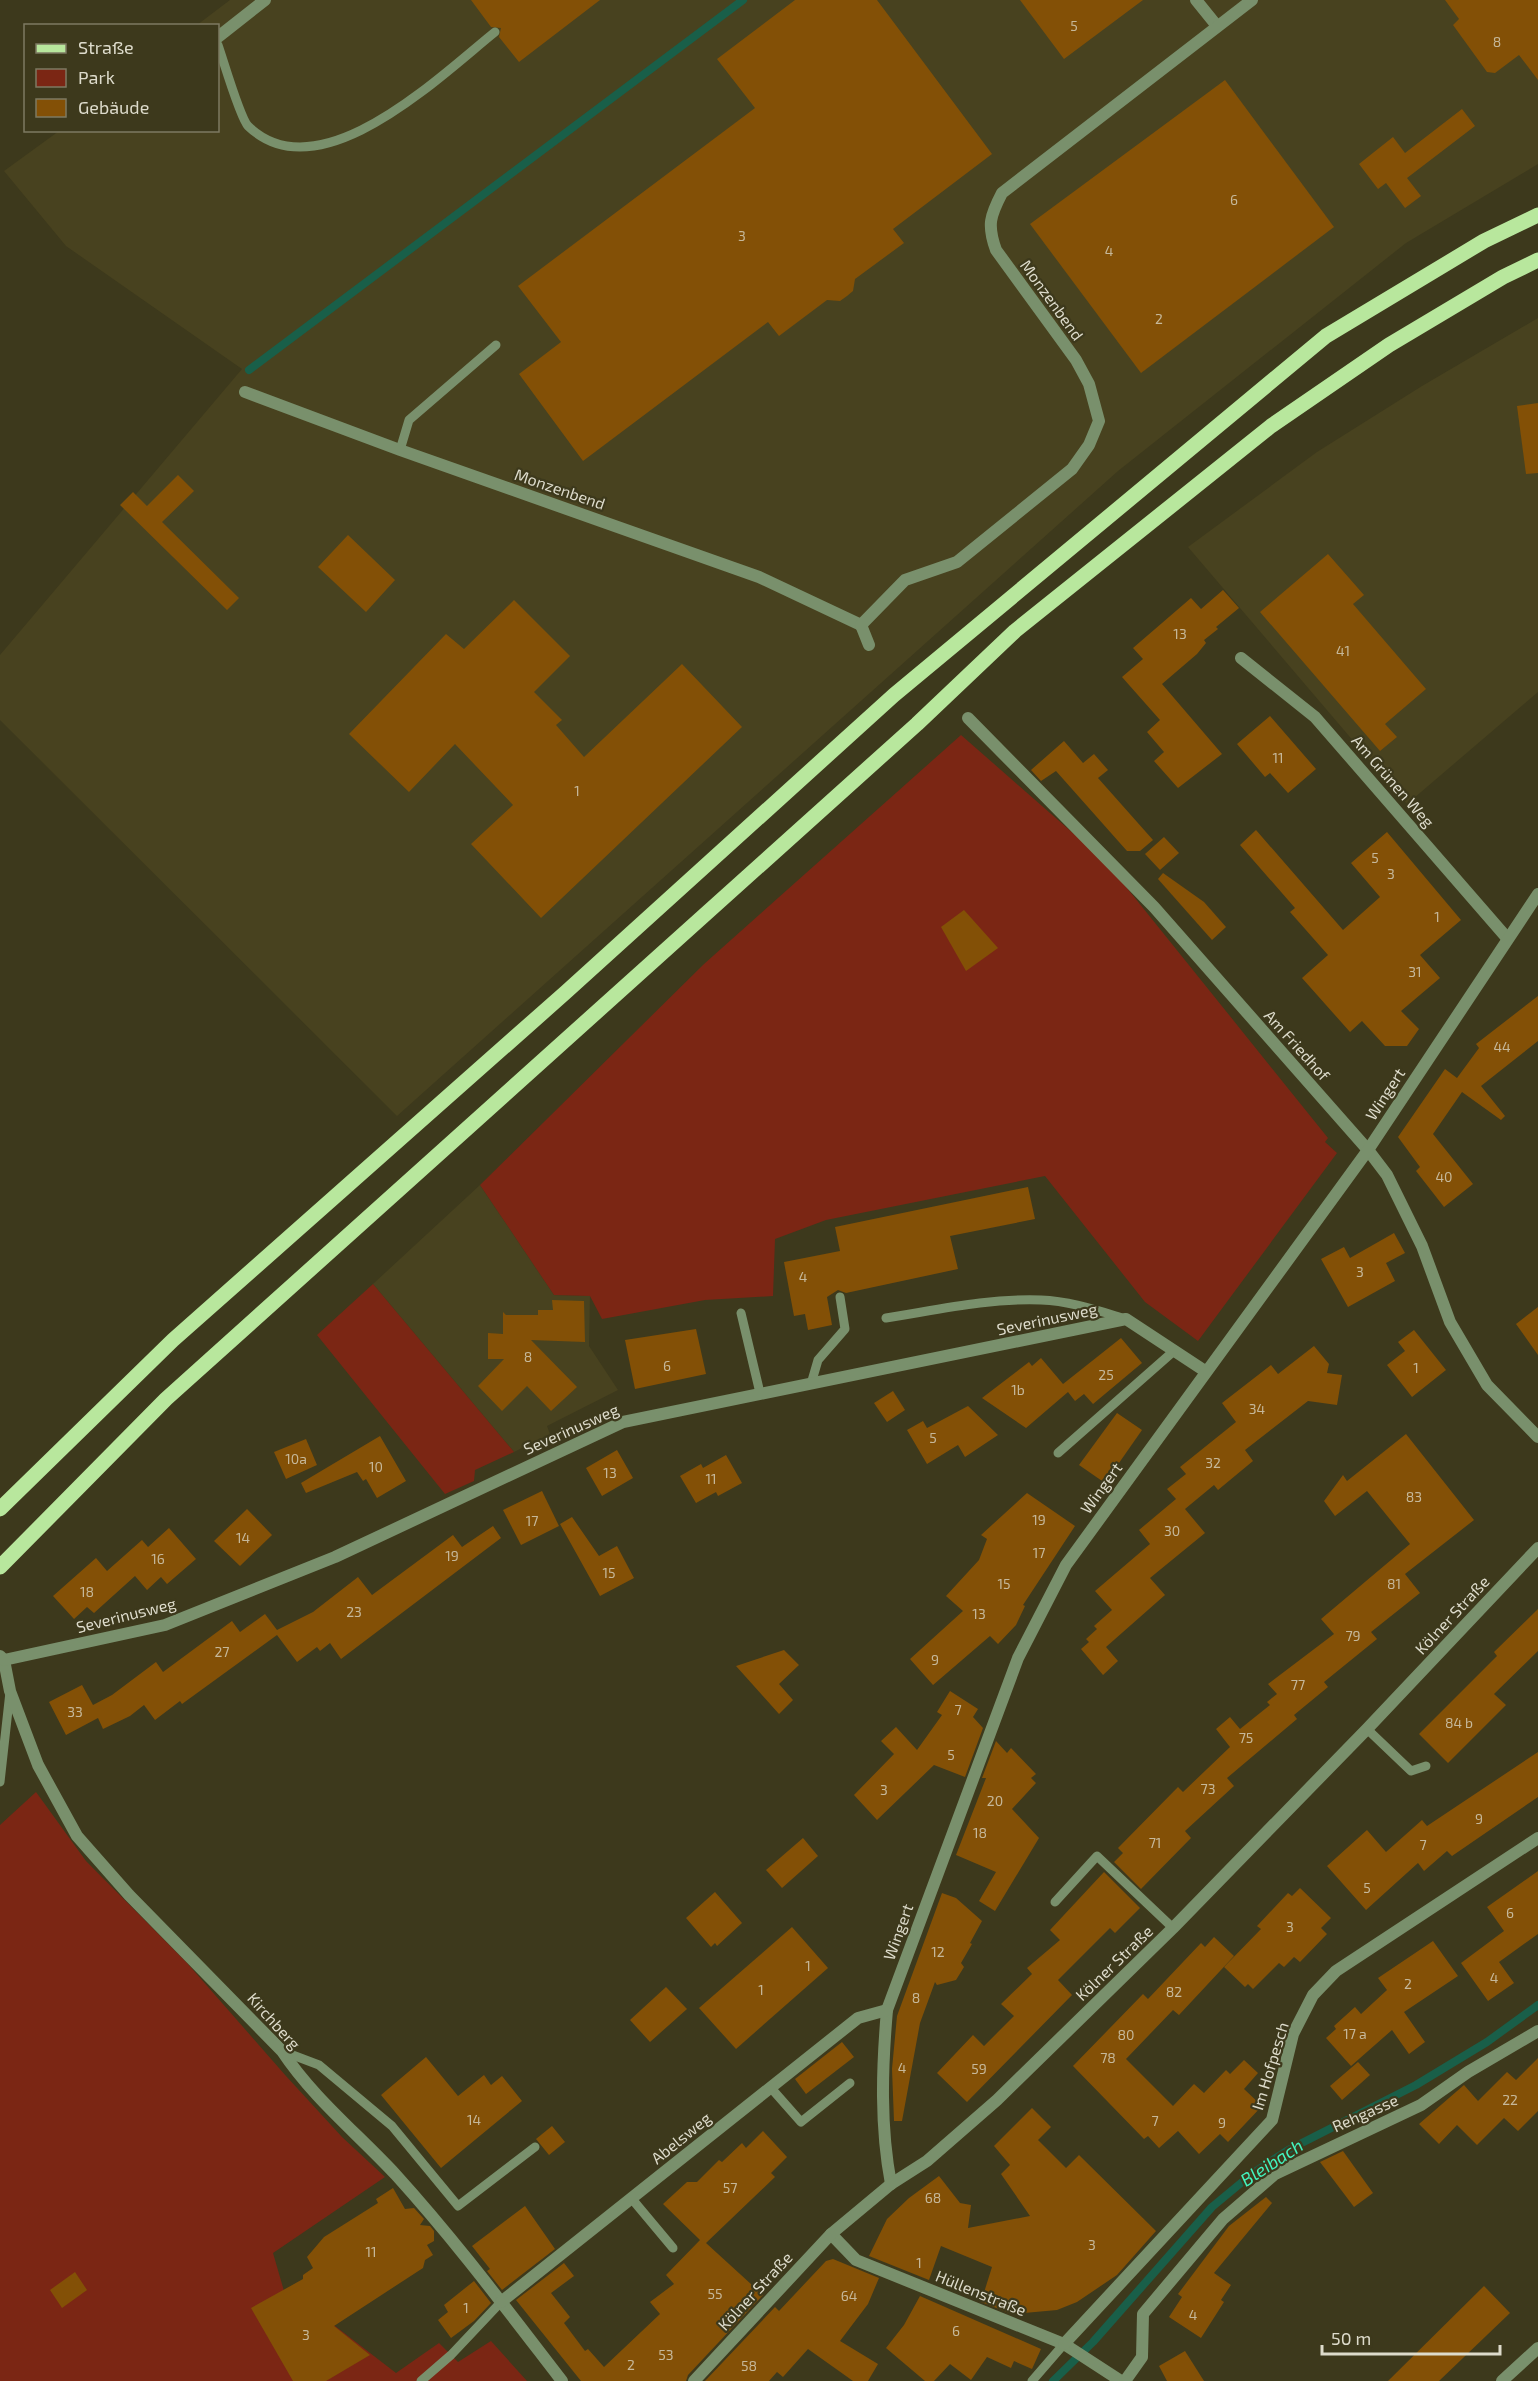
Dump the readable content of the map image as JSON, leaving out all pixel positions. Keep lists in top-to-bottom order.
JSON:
{
  "streets": {
    "street": [
      "Monzenbend",
      "Am Grünen Weg",
      "Am Friedhof",
      "Wingert",
      "Severinusweg",
      "Kölner Straße",
      "Kirchberg",
      "Im Hofpesch",
      "Rehgasse",
      "Abelsweg",
      "Hüllenstraße"
    ]
  },
  "crossings": [
    ["Am Grünen Weg", "Wingert"],
    ["Am Friedhof", "Wingert"],
    ["Wingert", "Kölner Straße"],
    ["Wingert", "Abelsweg"],
    ["Severinusweg", "Kirchberg"],
    ["Kölner Straße", "Hüllenstraße"],
    ["Kirchberg", "Abelsweg"],
    ["Im Hofpesch", "Hüllenstraße"],
    ["Rehgasse", "Hüllenstraße"]
  ],
  "water": ["Bleibach"],
  "house_numbers": [
    "5",
    "8",
    "6",
    "3",
    "4",
    "2",
    "13",
    "41",
    "11",
    "1",
    "5",
    "3",
    "1",
    "31",
    "44",
    "40",
    "3",
    "4",
    "8",
    "6",
    "1",
    "25",
    "1b",
    "34",
    "5",
    "10a",
    "32",
    "10",
    "13",
    "11",
    "83",
    "19",
    "17",
    "30",
    "14",
    "17",
    "19",
    "16",
    "15",
    "15",
    "81",
    "18",
    "23",
    "13",
    "79",
    "27",
    "9",
    "77",
    "7",
    "33",
    "84 b",
    "75",
    "5",
    "73",
    "3",
    "20",
    "9",
    "18",
    "71",
    "7",
    "5",
    "6",
    "3",
    "12",
    "1",
    "4",
    "2",
    "1",
    "82",
    "8",
    "17 a",
    "80",
    "78",
    "4",
    "59",
    "22",
    "14",
    "7",
    "9",
    "57",
    "68",
    "3",
    "11",
    "1",
    "55",
    "64",
    "1",
    "4",
    "6",
    "3",
    "53",
    "2",
    "58"
  ],
  "legend": ["Straße", "Park", "Gebäude"],
  "scale_bar": "50 m"
}
